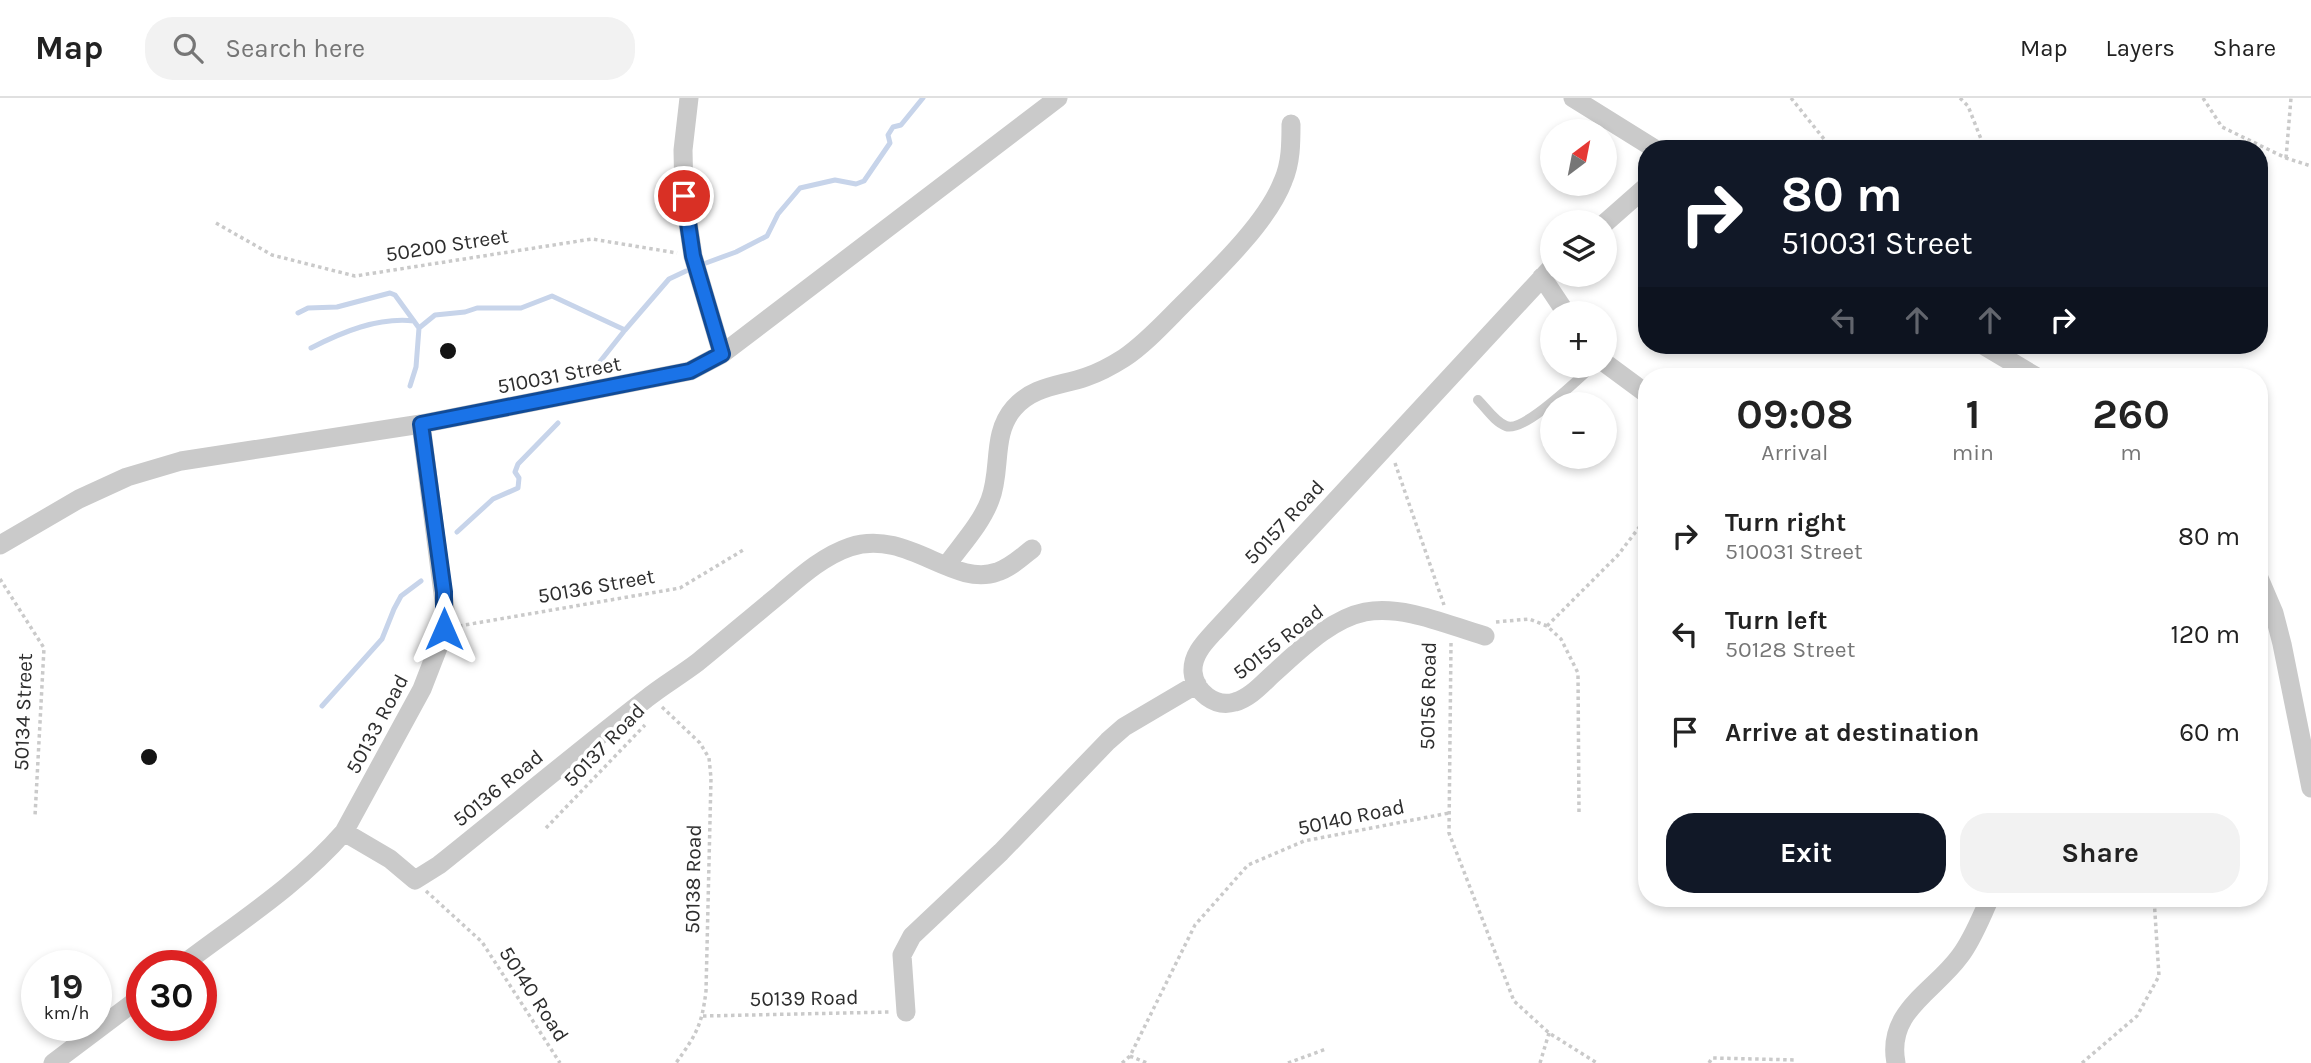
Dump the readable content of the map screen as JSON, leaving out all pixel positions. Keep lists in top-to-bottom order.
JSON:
{
  "streets": {
    "street": [
      "510031 Street",
      "50157 Road",
      "50155 Road",
      "50133 Road",
      "50136 Road"
    ],
    "path": [
      "50200 Street",
      "50136 Street",
      "50156 Road",
      "50134 Street",
      "50137 Road",
      "50140 Road",
      "50138 Road",
      "50139 Road"
    ]
  },
  "crossings": [
    ["510031 Street", "50133 Road"],
    ["50157 Road", "50155 Road"],
    ["50157 Road", "50156 Road"],
    ["50136 Street", "50133 Road"],
    ["50155 Road", "50156 Road"],
    ["50156 Road", "50140 Road"],
    ["50137 Road", "50136 Road"],
    ["50137 Road", "50138 Road"],
    ["50136 Road", "50140 Road"],
    ["50138 Road", "50139 Road"]
  ],
  "north": "top right",
  "page": {
    "header": "Map",
    "search": "Search here",
    "nav": ["Map", "Layers", "Share"],
    "map_buttons": ["+", "−"],
    "turn": ["80 m", "510031 Street"],
    "eta": [
      "09:08",
      "Arrival",
      "1",
      "min",
      "260",
      "m"
    ],
    "list": [
      {
        "name": "Turn right",
        "note": "510031 Street",
        "value": "80 m"
      },
      {
        "name": "Turn left",
        "note": "50128 Street",
        "value": "120 m"
      },
      {
        "name": "Arrive at destination",
        "value": "60 m"
      }
    ],
    "buttons": ["Exit", "Share"],
    "speed": "19 km/h",
    "limit": "30"
  }
}
